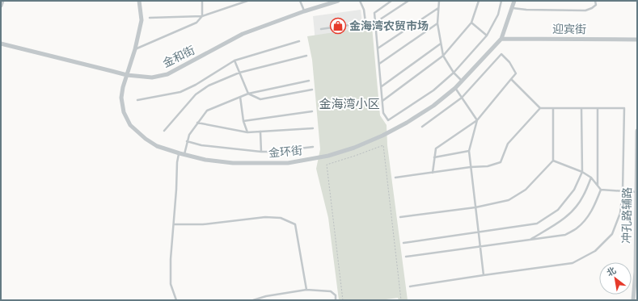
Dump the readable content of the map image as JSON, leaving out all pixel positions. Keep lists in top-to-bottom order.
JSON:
{
  "streets": {
    "street": [
      "迎宾街",
      "金和街",
      "金环街",
      "冲孔路辅路"
    ]
  },
  "crossings": [
    ["迎宾街", "金环街"],
    ["金和街", "金环街"]
  ],
  "districts": ["金海湾小区"],
  "places": {
    "shop": ["金海湾农贸市场"]
  },
  "north": "top left"
}
